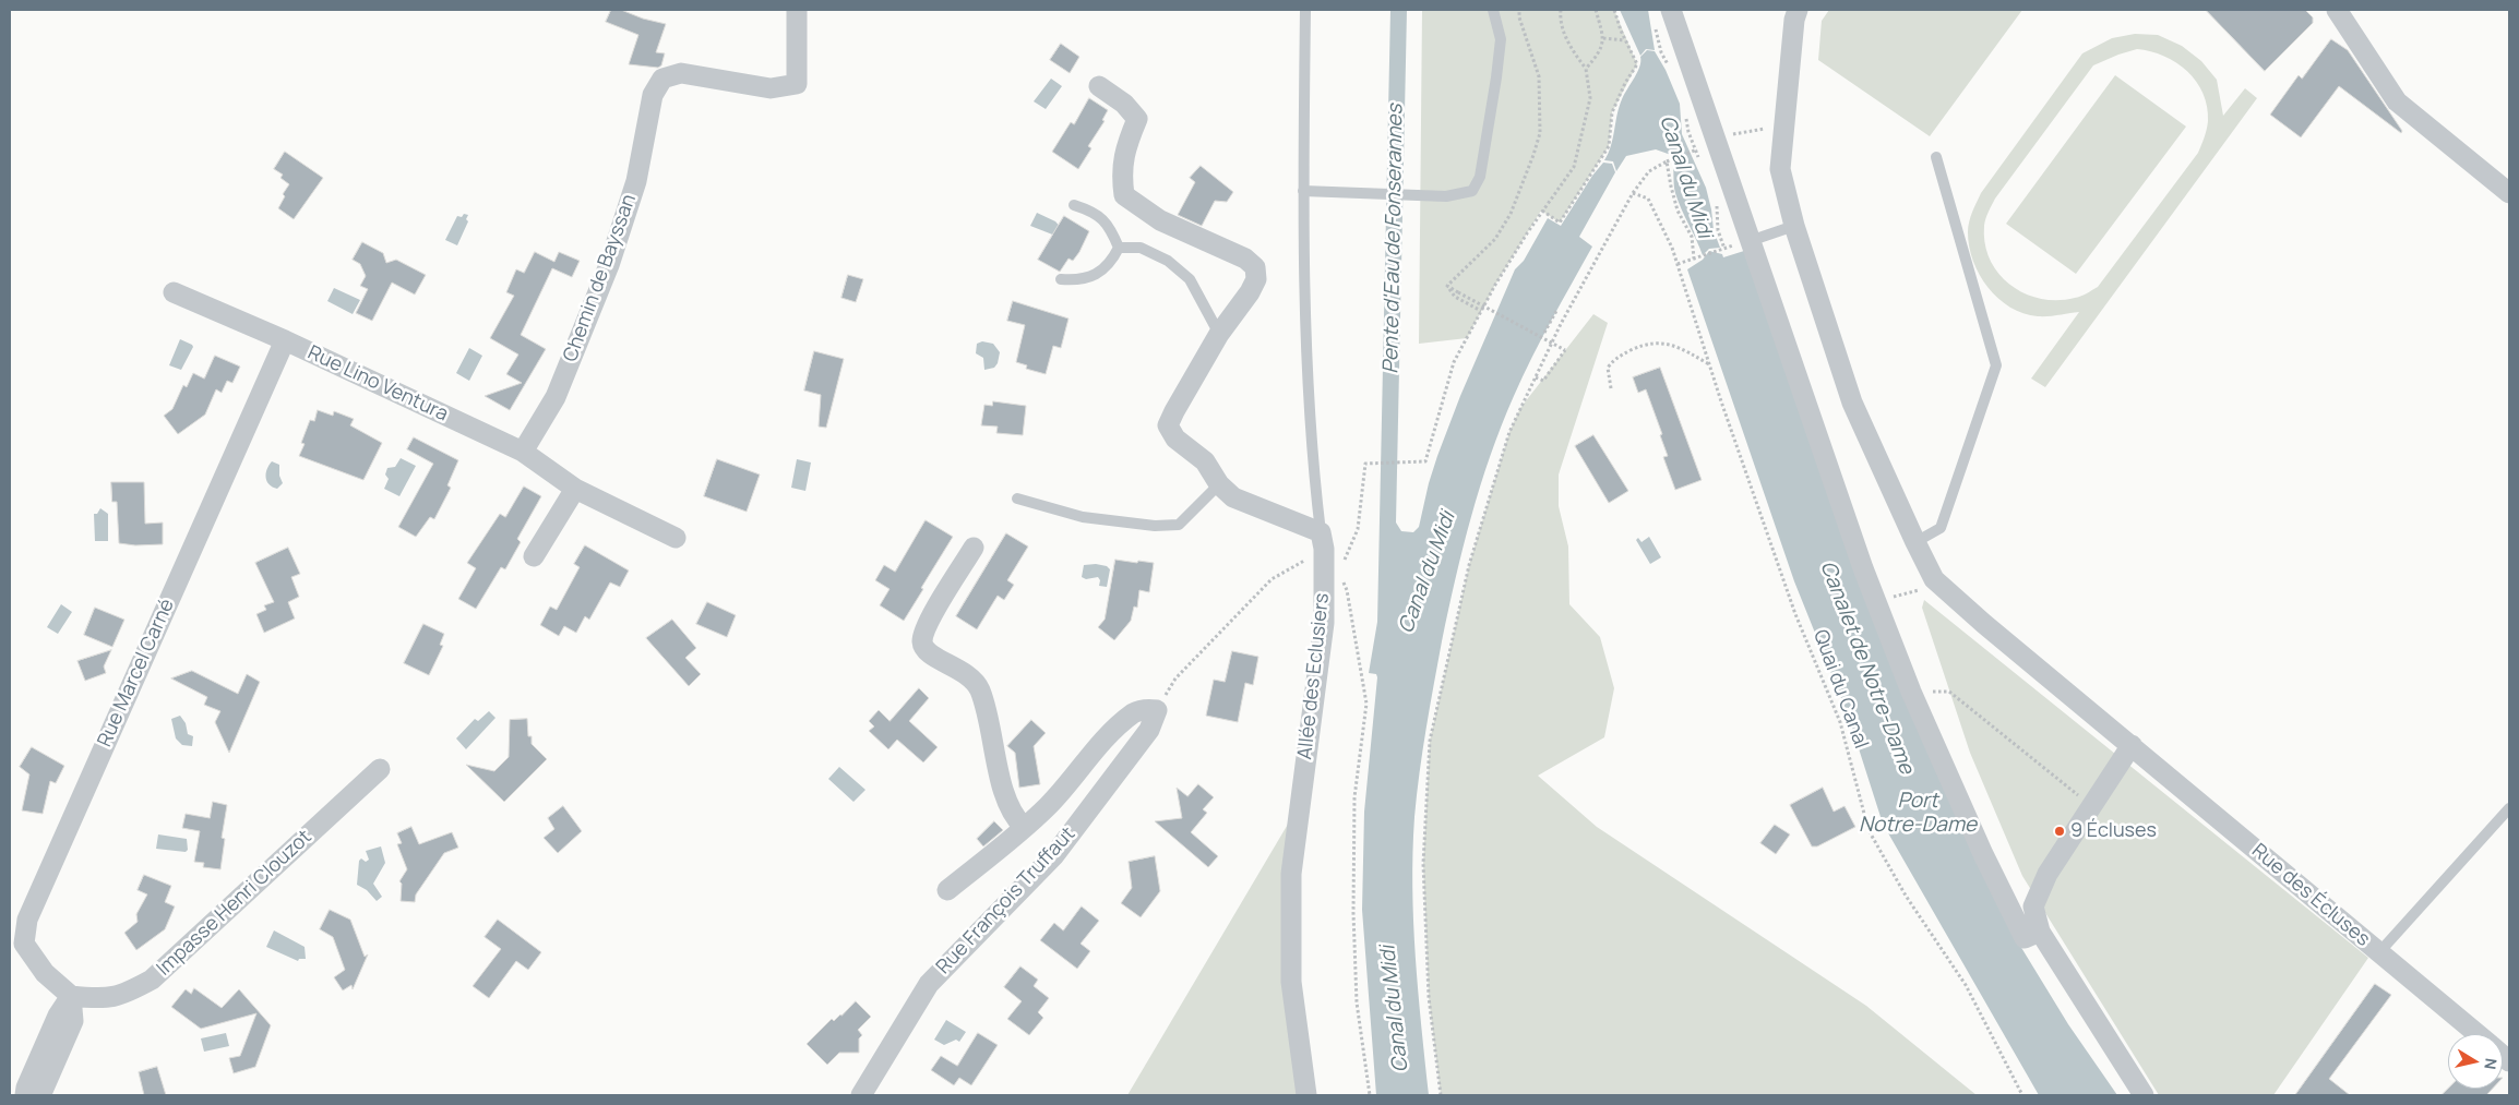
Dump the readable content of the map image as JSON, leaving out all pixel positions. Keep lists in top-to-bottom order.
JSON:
{
  "streets": {
    "street": [
      "Chemin de Bayssan",
      "Rue Lino Ventura",
      "Rue Marcel Carné",
      "Allée des Eclusiers",
      "Rue des Écluses",
      "Rue François Truffaut",
      "Impasse Henri Clouzot"
    ],
    "path": ["Quai du Canal"]
  },
  "crossings": [
    ["Chemin de Bayssan", "Rue Lino Ventura"],
    ["Rue Lino Ventura", "Rue Marcel Carné"],
    ["Rue Marcel Carné", "Impasse Henri Clouzot"]
  ],
  "water": [
    "Canal du Midi",
    "Pente d'Eau de Fonserannes",
    "Canalet de Notre-Dame",
    "Port Notre-Dame"
  ],
  "places": ["9 Écluses"],
  "north": "right"
}
